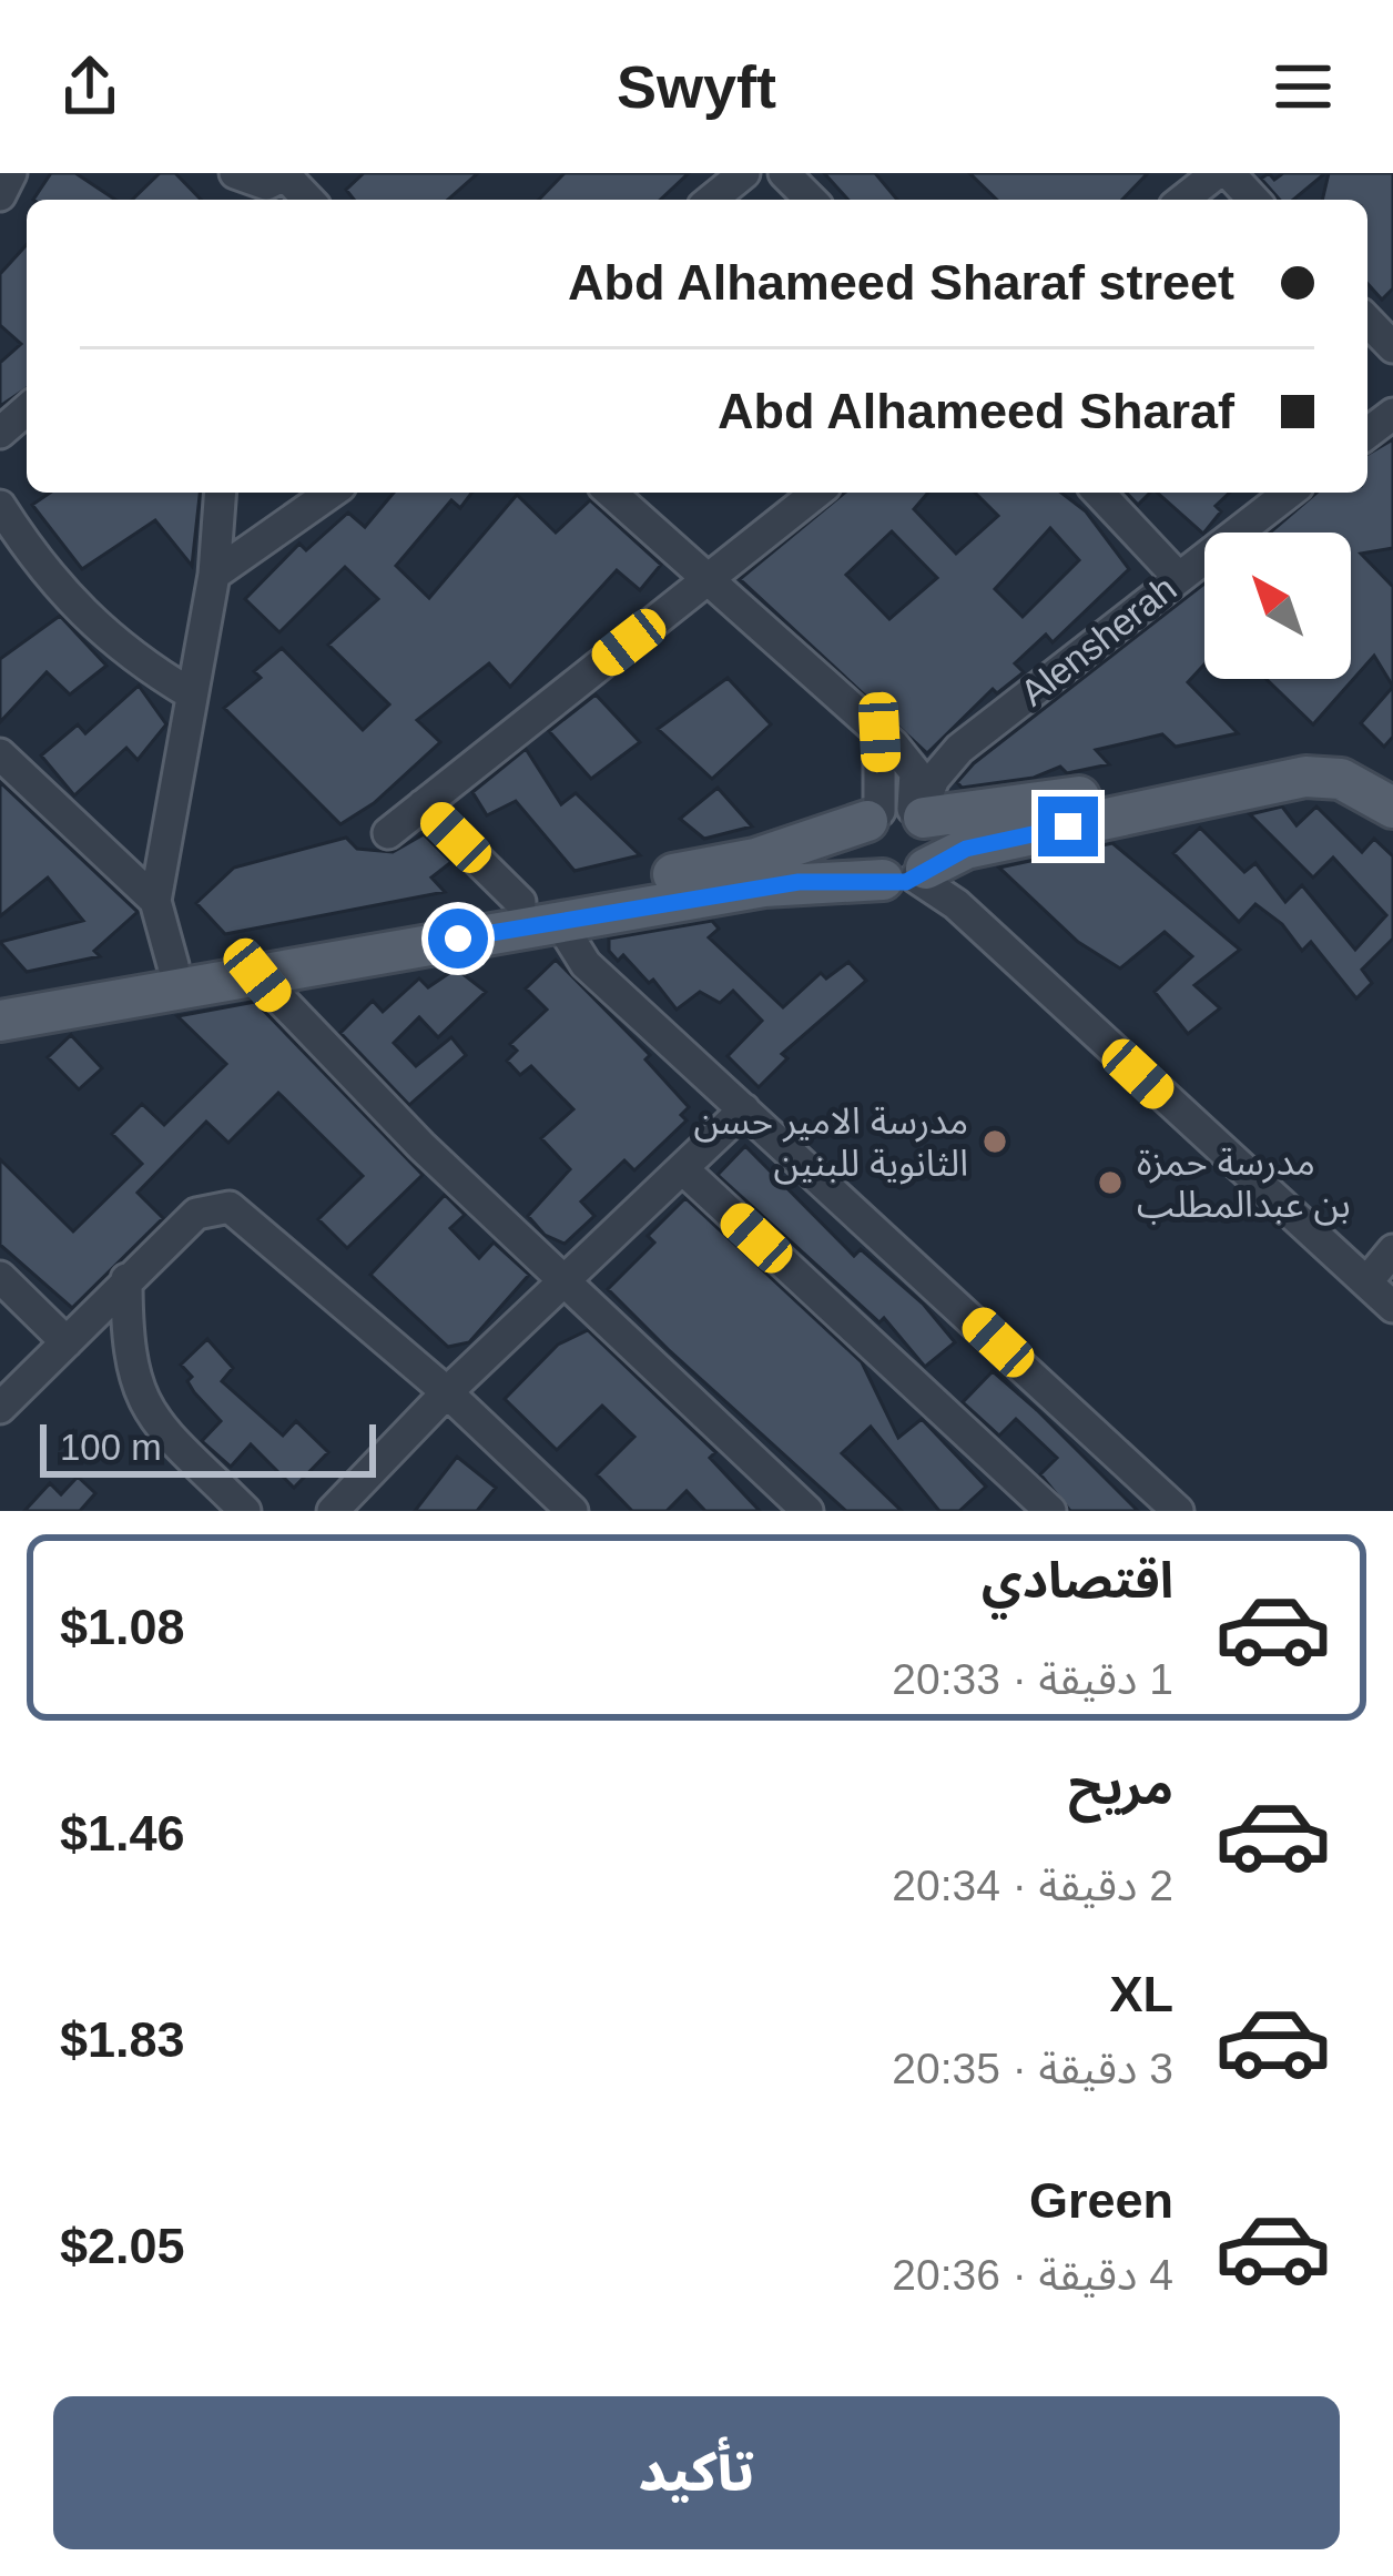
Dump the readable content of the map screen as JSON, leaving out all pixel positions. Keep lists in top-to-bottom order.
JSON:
{
  "streets": {
    "street": ["Alensherah"]
  },
  "places": ["مدرسة الامير حسن الثانوية للبنين", "مدرسة حمزة بن عبدالمطلب"],
  "scale_bar": "100 m",
  "north": "top left",
  "page": {
    "header": "Swyft",
    "banner": ["Abd Alhameed Sharaf street", "Abd Alhameed Sharaf"],
    "scale": "100 m",
    "list": [
      {
        "name": "اقتصادي",
        "note": "1 دقيقة · 20:33",
        "value": "$1.08"
      },
      {
        "name": "مريح",
        "note": "2 دقيقة · 20:34",
        "value": "$1.46"
      },
      {
        "name": "XL",
        "note": "3 دقيقة · 20:35",
        "value": "$1.83"
      },
      {
        "name": "Green",
        "note": "4 دقيقة · 20:36",
        "value": "$2.05"
      }
    ],
    "buttons": "تأكيد"
  }
}
